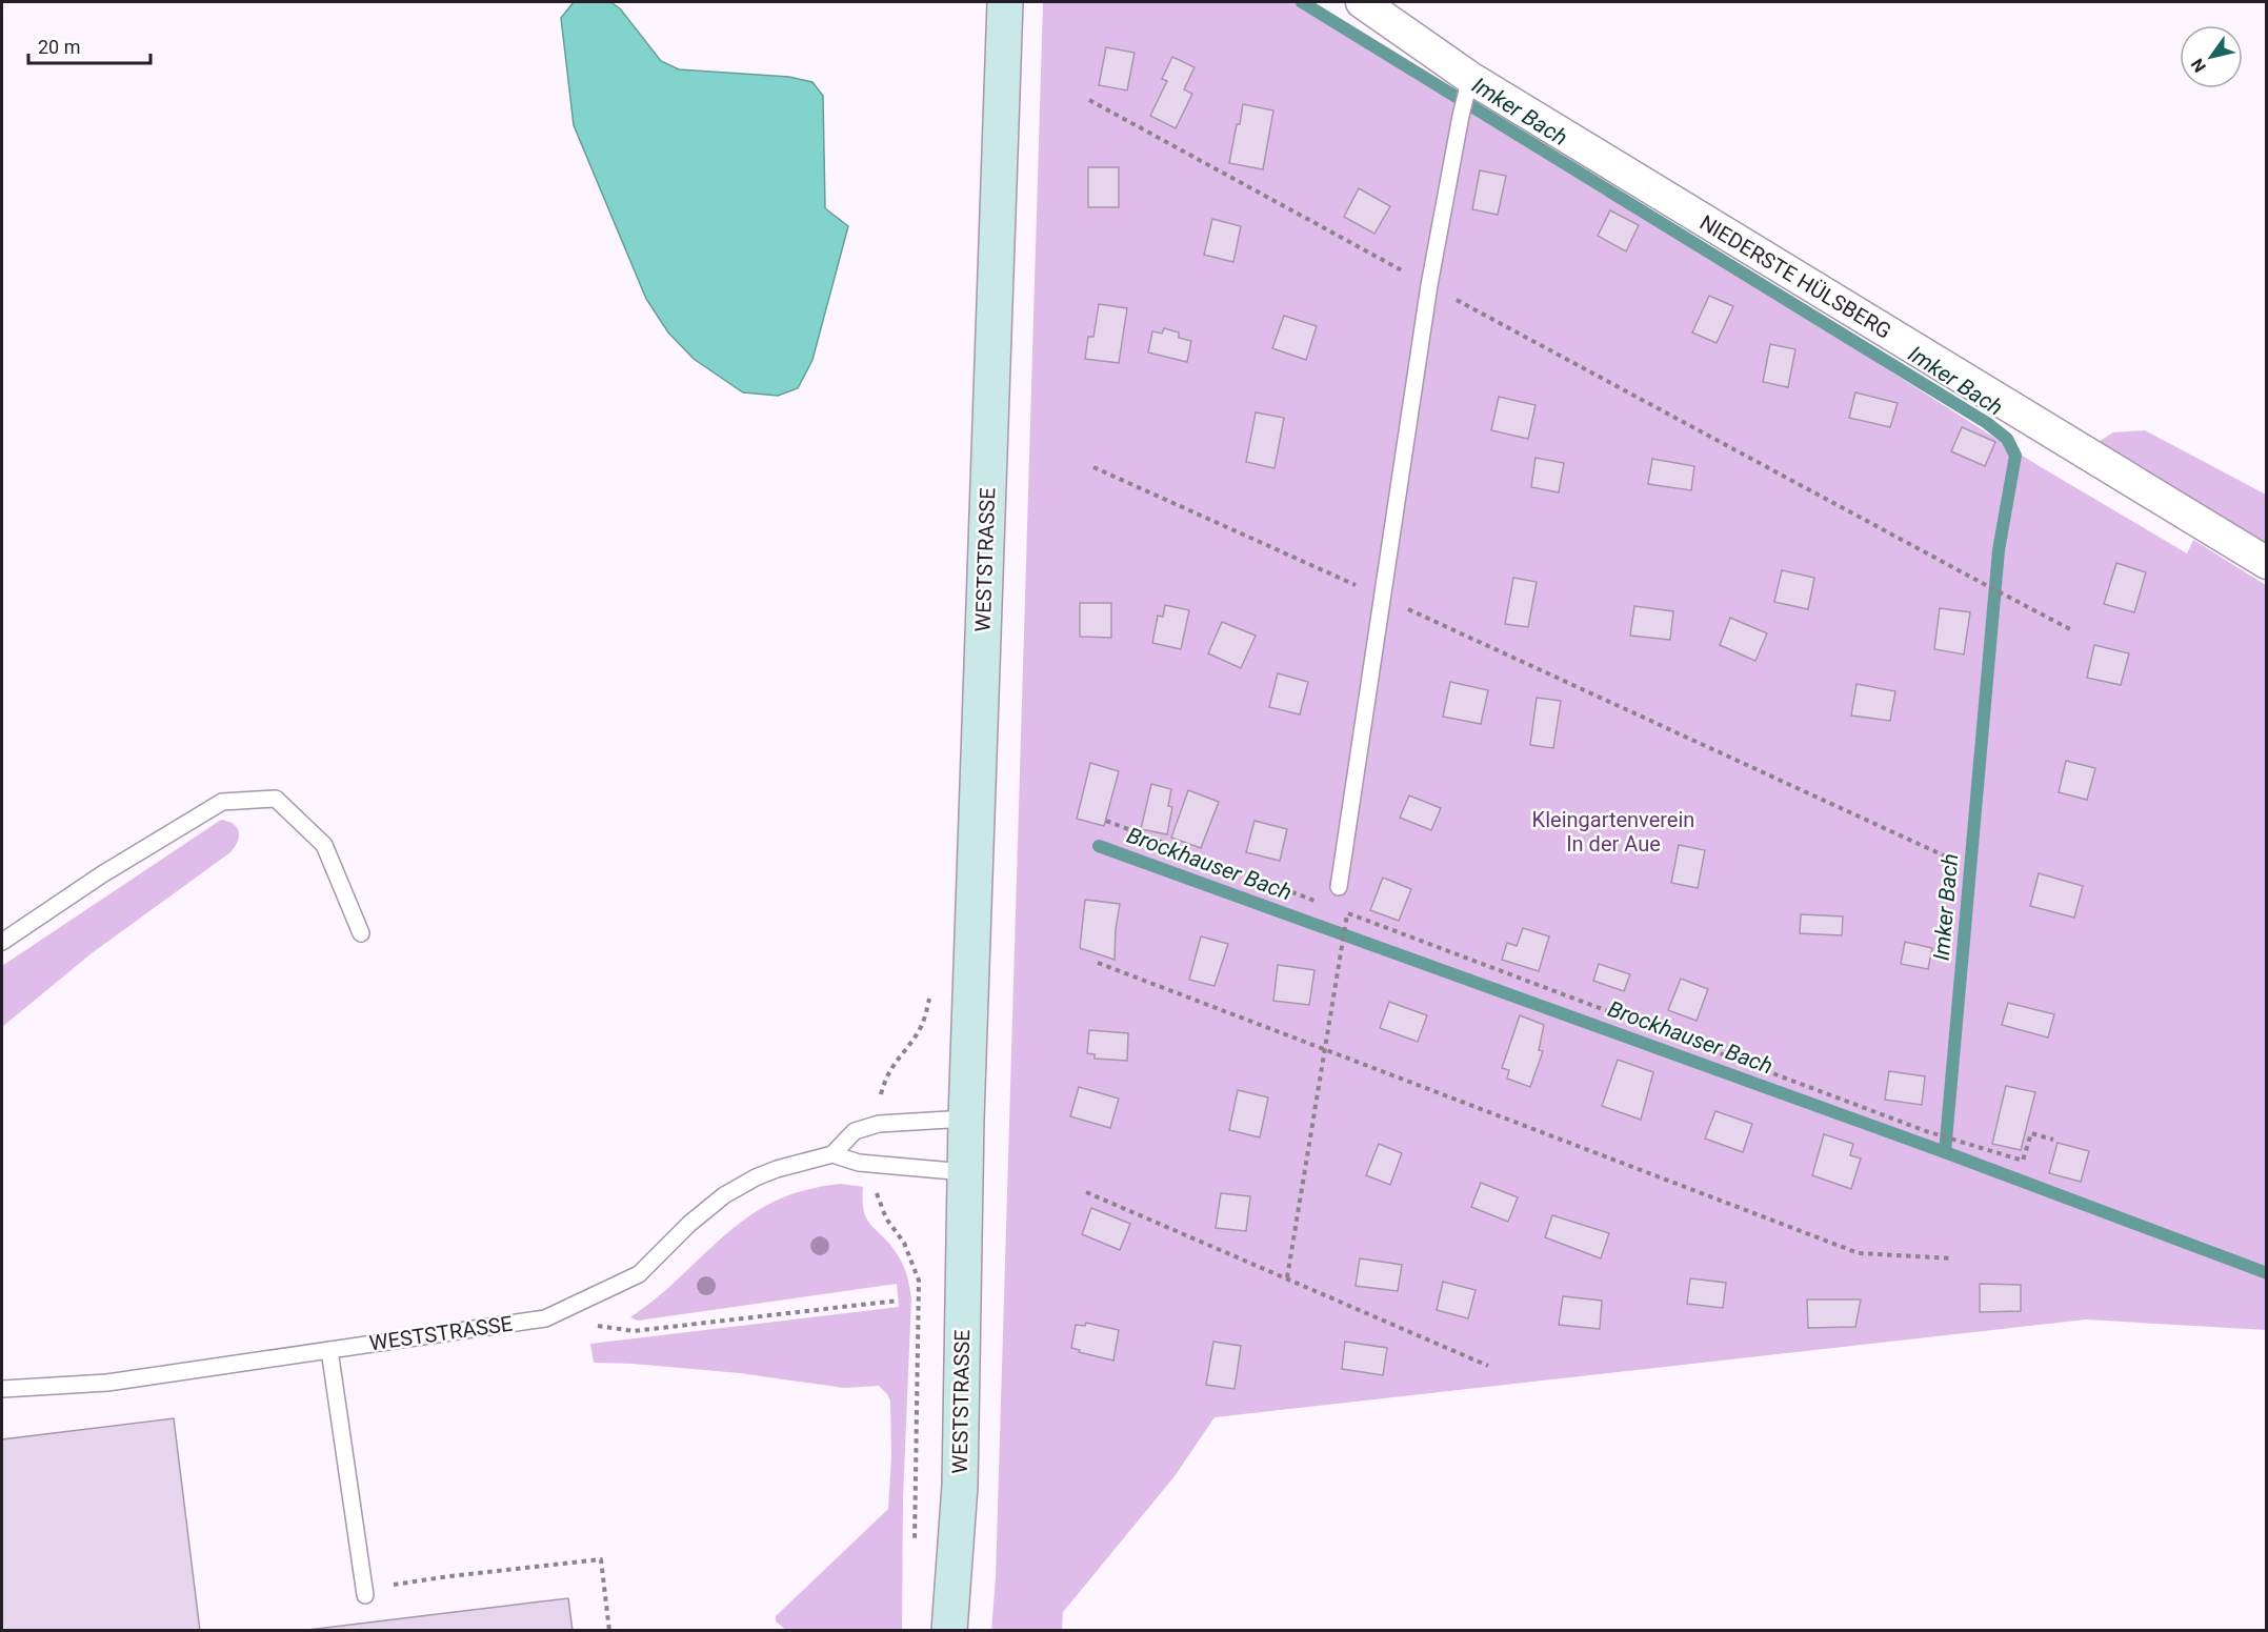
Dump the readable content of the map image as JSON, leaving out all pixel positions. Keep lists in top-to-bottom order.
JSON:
{
  "streets": {
    "street": ["NIEDERSTE HÜLSBERG", "WESTSTRASSE"]
  },
  "water": ["Imker Bach", "Brockhauser Bach"],
  "parks": ["Kleingartenverein In der Aue"],
  "scale_bar": "20 m",
  "north": "bottom left"
}
